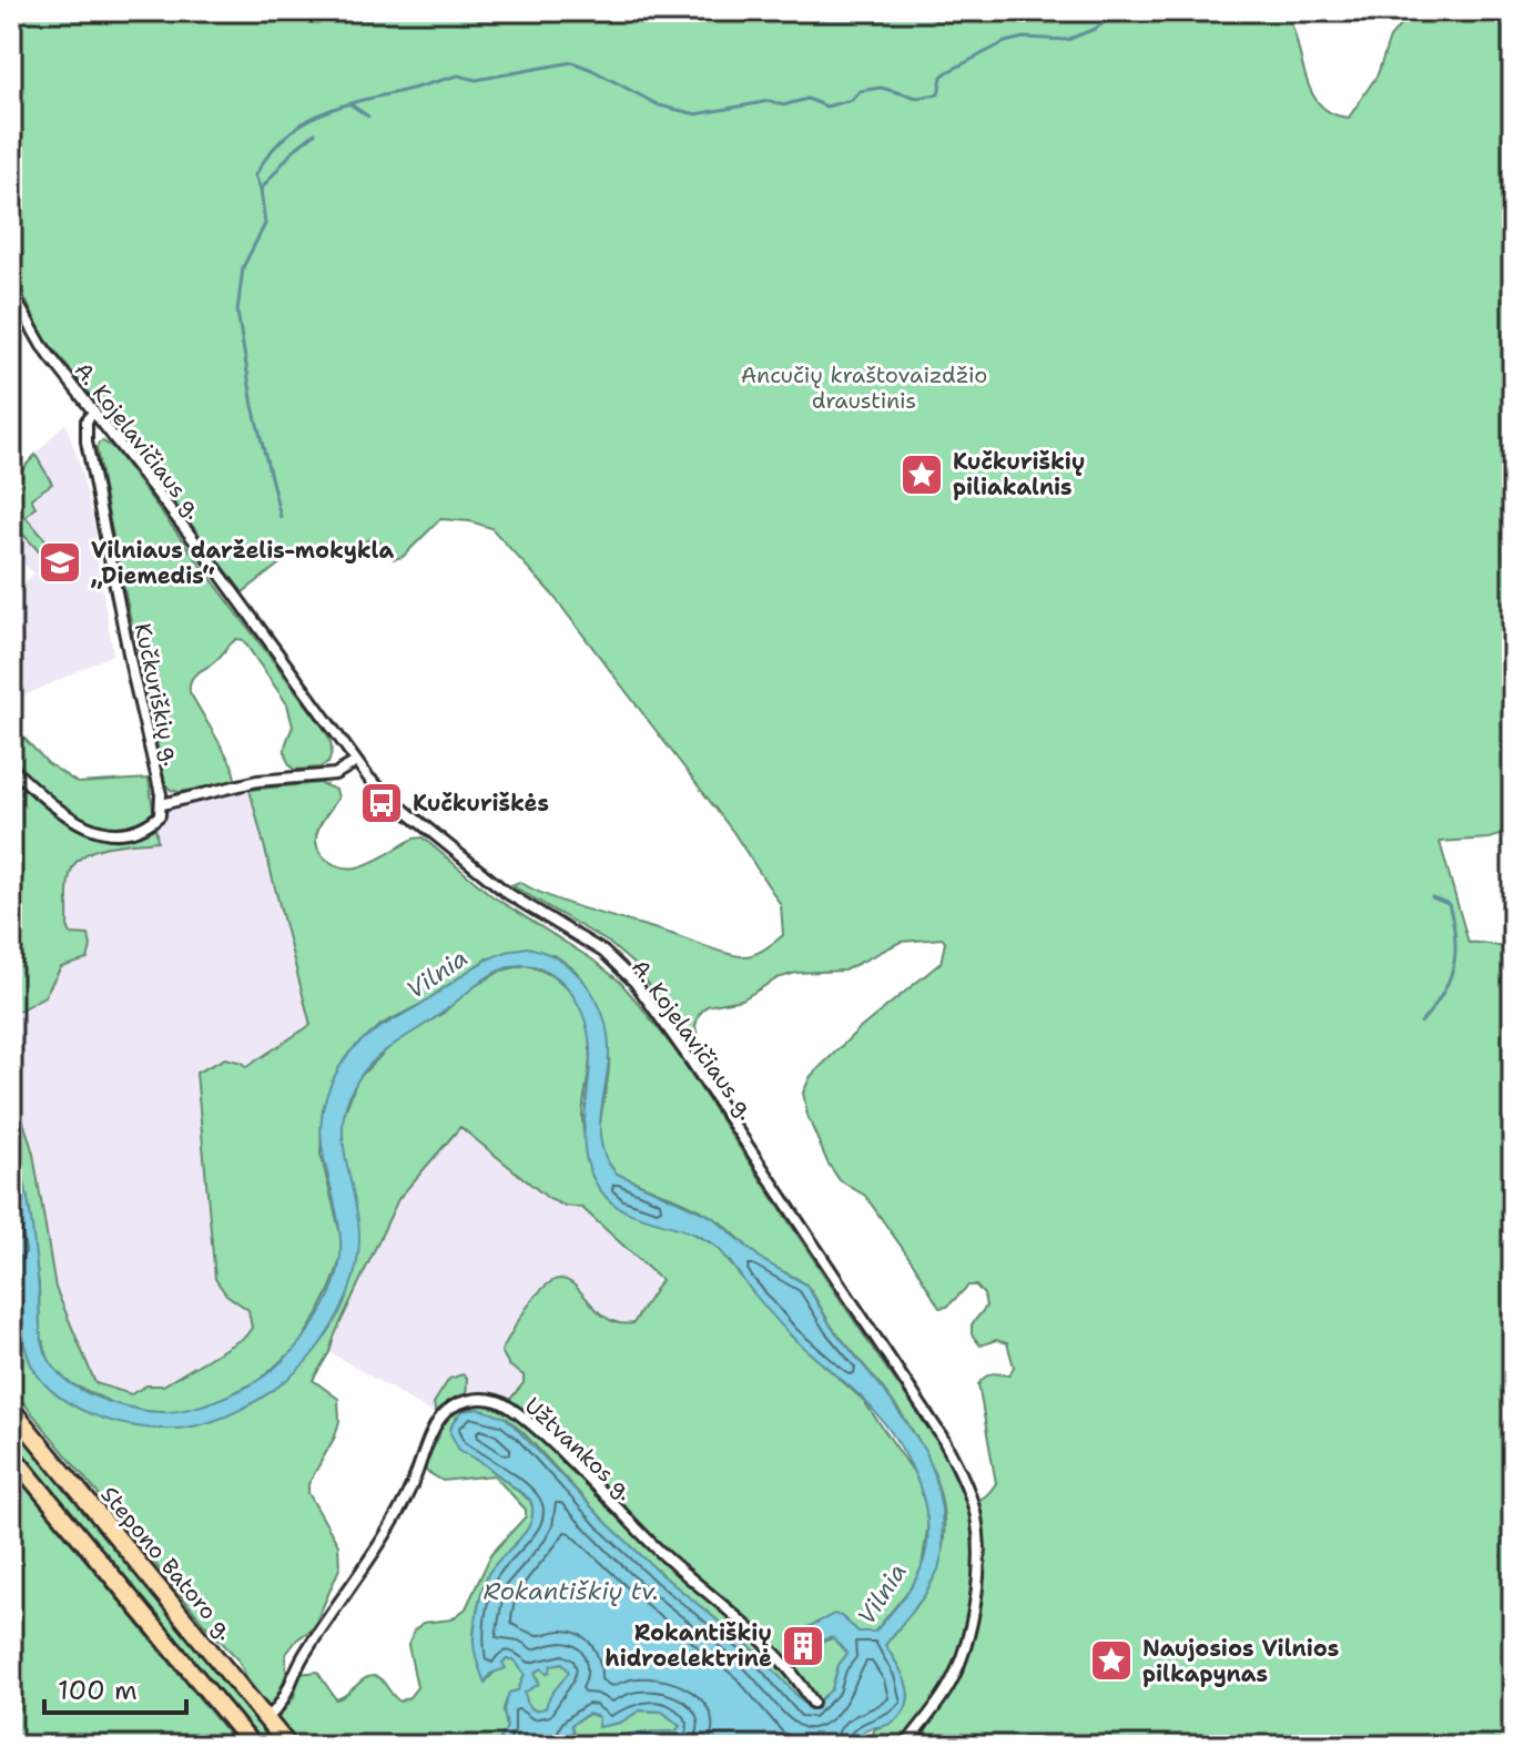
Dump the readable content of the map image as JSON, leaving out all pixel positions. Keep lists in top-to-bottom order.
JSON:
{
  "streets": {
    "main road": ["Stepono Batoro g."],
    "street": ["A. Kojelavičiaus g.", "Kučkuriškių g.", "Užtvankos g."]
  },
  "crossings": [
    ["A. Kojelavičiaus g.", "Kučkuriškių g."],
    ["Užtvankos g.", "Stepono Batoro g."]
  ],
  "water": ["Vilnia", "Rokantiškių tv."],
  "parks": ["Ancučių kraštovaizdžio draustinis"],
  "places": {
    "place": ["Kučkuriškių piliakalnis", "Naujosios Vilnios pilkapynas"],
    "school or university": ["Vilniaus darželis-mokykla „Diemedis“"],
    "bus stop": ["Kučkuriškės"],
    "building": ["Rokantiškių hidroelektrinė"]
  },
  "scale_bar": "100 m"
}
